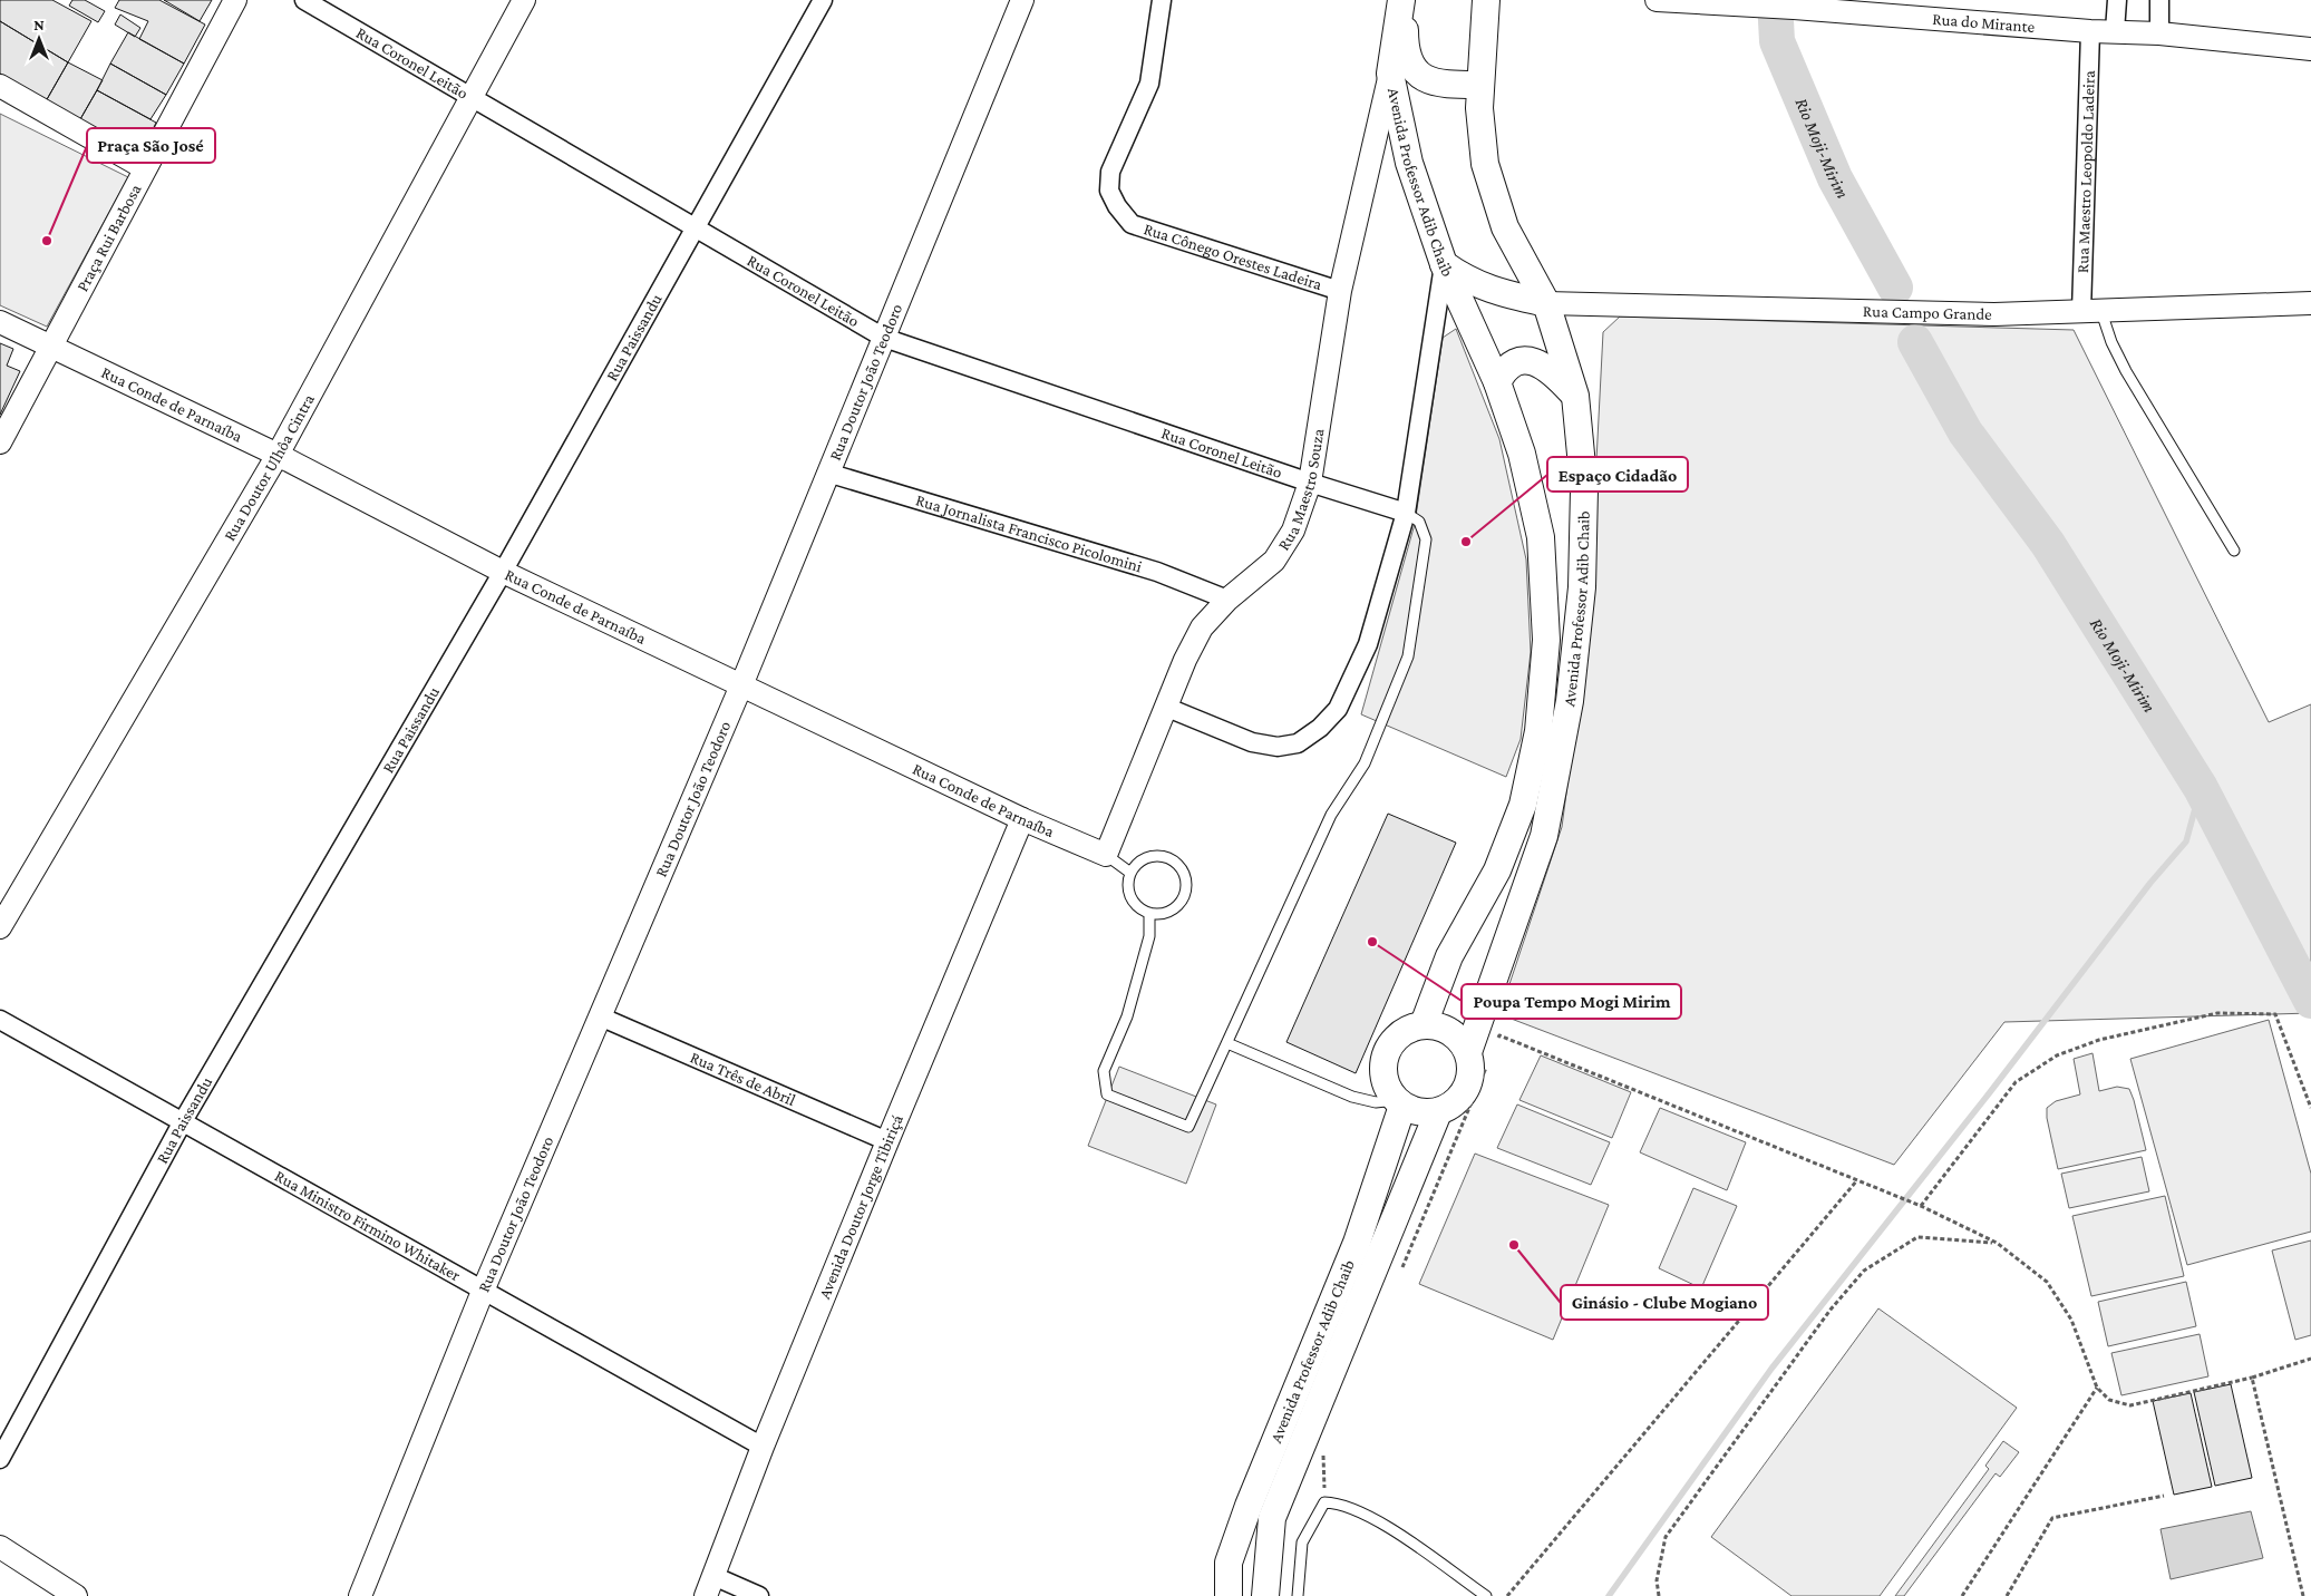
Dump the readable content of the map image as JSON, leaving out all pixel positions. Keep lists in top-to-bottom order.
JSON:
{
  "streets": {
    "main road": ["Avenida Professor Adib Chaib"],
    "street": [
      "Rua do Mirante",
      "Rua Coronel Leitão",
      "Rua Maestro Leopoldo Ladeira",
      "Praça Rui Barbosa",
      "Rua Cônego Orestes Ladeira",
      "Rua Campo Grande",
      "Rua Paissandu",
      "Rua Doutor João Teodoro",
      "Rua Conde de Parnaíba",
      "Rua Doutor Ulhôa Cintra",
      "Rua Maestro Souza",
      "Rua Jornalista Francisco Picolomini",
      "Rua Três de Abril",
      "Avenida Doutor Jorge Tibiriçá",
      "Rua Ministro Firmino Whitaker"
    ]
  },
  "crossings": [
    ["Rua do Mirante", "Rua Maestro Leopoldo Ladeira"],
    ["Rua Coronel Leitão", "Rua Paissandu"],
    ["Rua Coronel Leitão", "Rua Doutor João Teodoro"],
    ["Rua Coronel Leitão", "Rua Doutor Ulhôa Cintra"],
    ["Rua Coronel Leitão", "Rua Maestro Souza"],
    ["Rua Maestro Leopoldo Ladeira", "Rua Campo Grande"],
    ["Avenida Professor Adib Chaib", "Rua Campo Grande"],
    ["Avenida Professor Adib Chaib", "Rua Maestro Souza"],
    ["Praça Rui Barbosa", "Rua Conde de Parnaíba"],
    ["Rua Cônego Orestes Ladeira", "Rua Maestro Souza"],
    ["Rua Paissandu", "Rua Conde de Parnaíba"],
    ["Rua Paissandu", "Rua Ministro Firmino Whitaker"],
    ["Rua Doutor João Teodoro", "Rua Conde de Parnaíba"],
    ["Rua Doutor João Teodoro", "Rua Jornalista Francisco Picolomini"],
    ["Rua Doutor João Teodoro", "Rua Três de Abril"],
    ["Rua Doutor João Teodoro", "Rua Ministro Firmino Whitaker"],
    ["Rua Conde de Parnaíba", "Rua Doutor Ulhôa Cintra"],
    ["Rua Conde de Parnaíba", "Rua Maestro Souza"],
    ["Rua Conde de Parnaíba", "Avenida Doutor Jorge Tibiriçá"],
    ["Rua Maestro Souza", "Rua Jornalista Francisco Picolomini"],
    ["Rua Três de Abril", "Avenida Doutor Jorge Tibiriçá"],
    ["Avenida Doutor Jorge Tibiriçá", "Rua Ministro Firmino Whitaker"]
  ],
  "water": ["Rio Moji-Mirim"],
  "places": [
    "Praça São José",
    "Espaço Cidadão",
    "Poupa Tempo Mogi Mirim",
    "Ginásio - Clube Mogiano"
  ],
  "north": "top"
}
